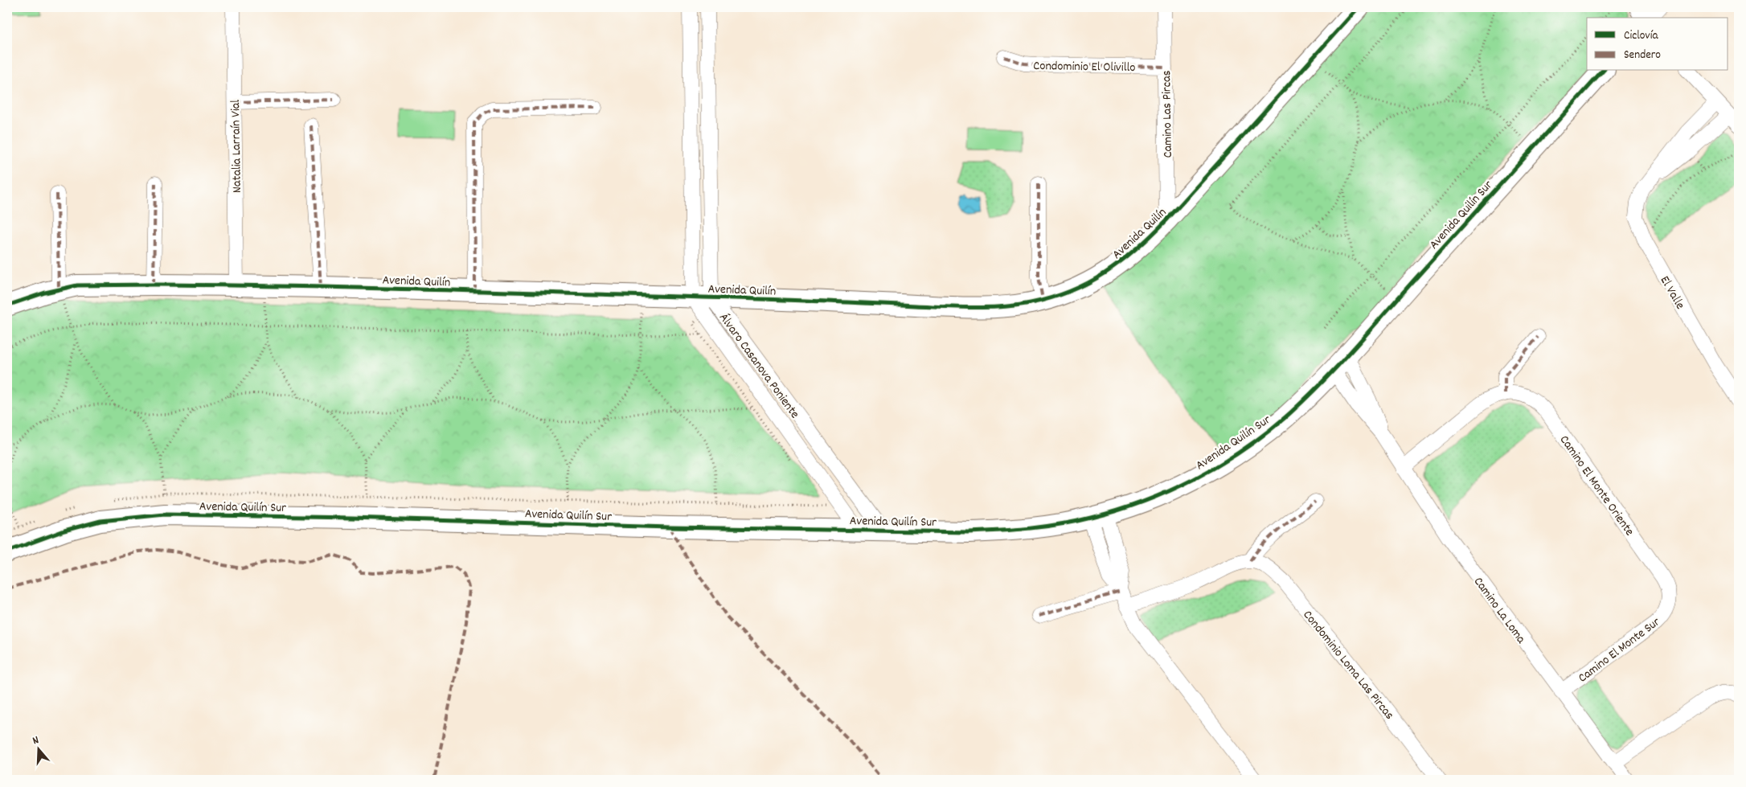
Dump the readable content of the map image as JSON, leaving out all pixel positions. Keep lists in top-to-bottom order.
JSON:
{
  "streets": {
    "street": [
      "Condominio El Olivillo",
      "Camino Las Pircas",
      "Natalia Larraín Vial",
      "Avenida Quilín Sur",
      "Avenida Quilín",
      "El Valle",
      "Álvaro Casanova Poniente",
      "Camino El Monte Oriente",
      "Camino La Loma",
      "Camino El Monte Sur",
      "Condominio Loma Las Pircas"
    ]
  },
  "crossings": [
    ["Condominio El Olivillo", "Camino Las Pircas"],
    ["Camino Las Pircas", "Avenida Quilín"],
    ["Natalia Larraín Vial", "Avenida Quilín"],
    ["Avenida Quilín Sur", "Álvaro Casanova Poniente"],
    ["Avenida Quilín Sur", "Camino La Loma"],
    ["Avenida Quilín", "Álvaro Casanova Poniente"],
    ["Camino El Monte Oriente", "Camino El Monte Sur"],
    ["Camino La Loma", "Camino El Monte Sur"]
  ],
  "legend": ["Ciclovía", "Sendero"],
  "north": "top"
}
